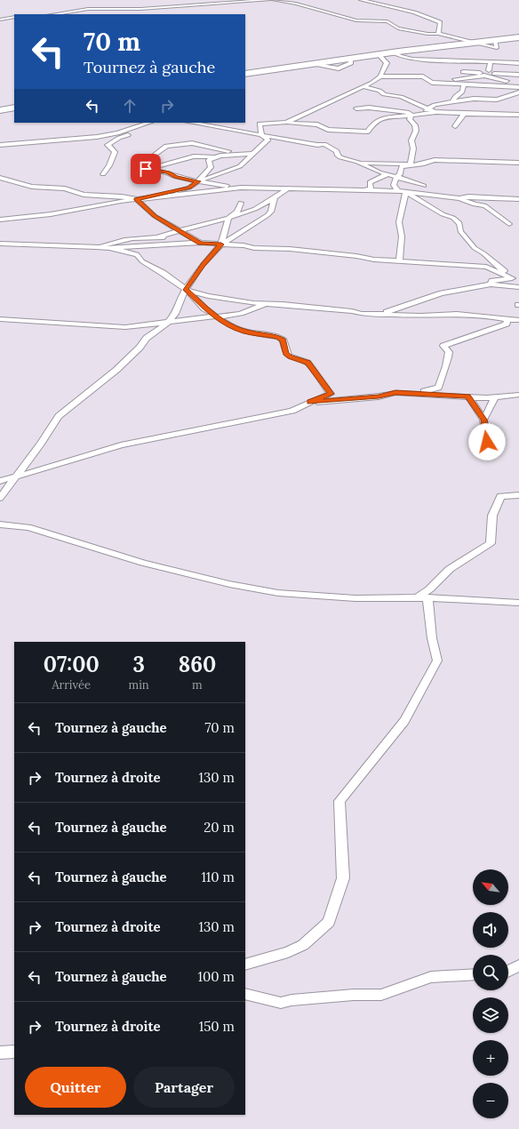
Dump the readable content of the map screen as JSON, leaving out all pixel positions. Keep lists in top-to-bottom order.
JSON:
{
  "north": "top left",
  "page": {
    "turn": ["70 m", "Tournez à gauche"],
    "eta": [
      "07:00",
      "Arrivée",
      "3",
      "min",
      "860",
      "m"
    ],
    "list": [
      {
        "name": "Tournez à gauche",
        "value": "70 m"
      },
      {
        "name": "Tournez à droite",
        "value": "130 m"
      },
      {
        "name": "Tournez à gauche",
        "value": "20 m"
      },
      {
        "name": "Tournez à gauche",
        "value": "110 m"
      },
      {
        "name": "Tournez à droite",
        "value": "130 m"
      },
      {
        "name": "Tournez à gauche",
        "value": "100 m"
      },
      {
        "name": "Tournez à droite",
        "value": "150 m"
      }
    ],
    "map_buttons": ["+", "−"],
    "buttons": ["Quitter", "Partager"]
  }
}
